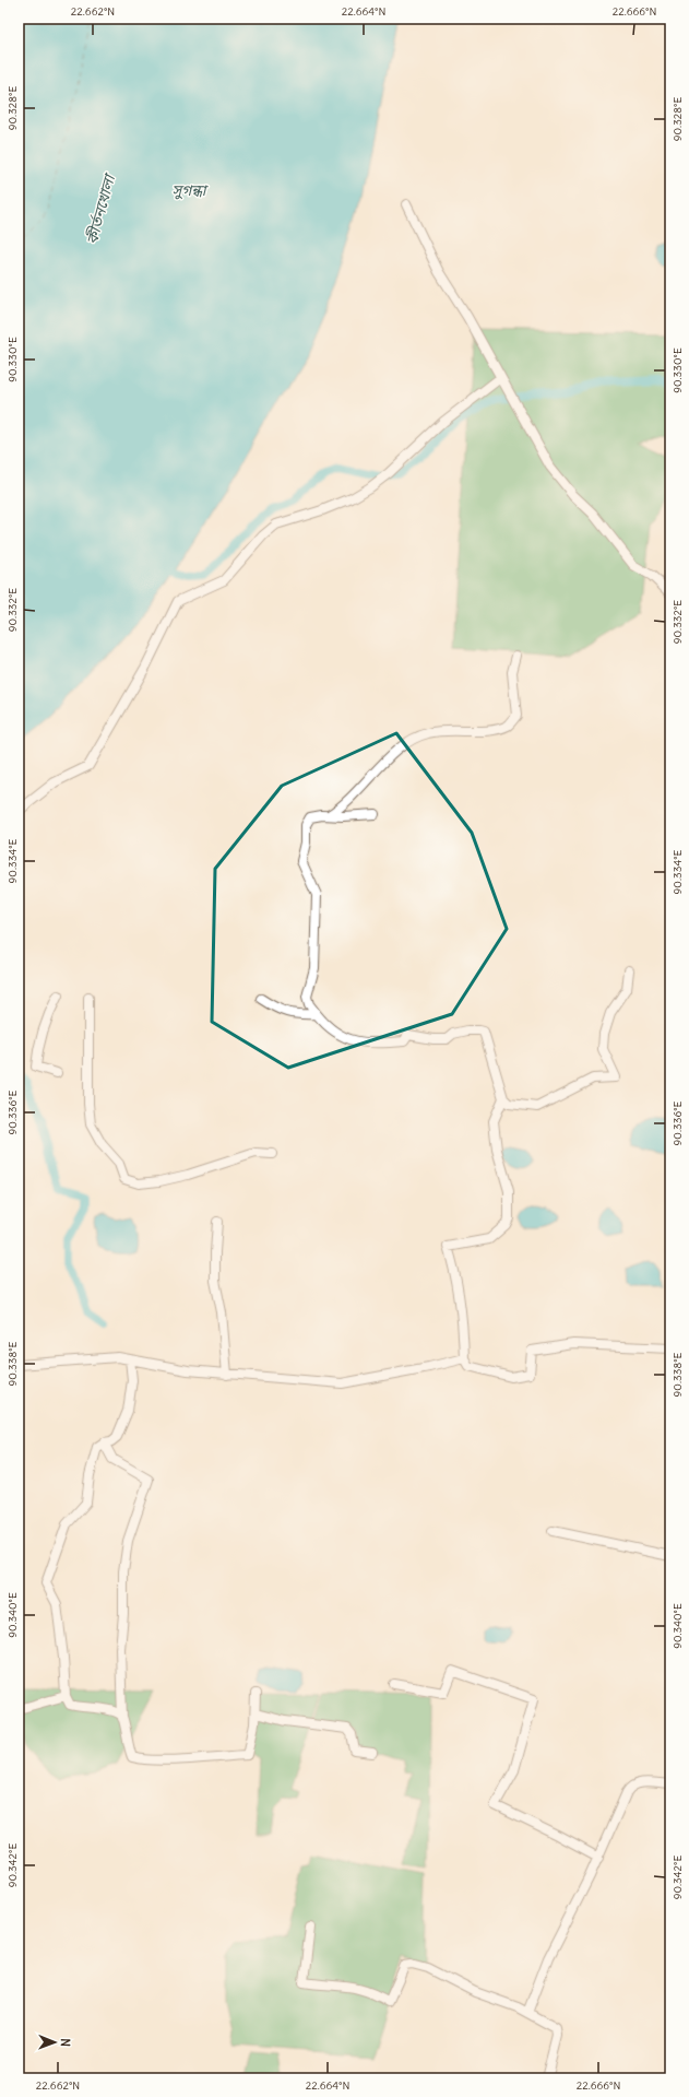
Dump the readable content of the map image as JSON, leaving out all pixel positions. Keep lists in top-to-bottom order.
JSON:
{
  "water": ["সুগন্ধা", "কীর্তনখোলা"],
  "north": "right",
  "coordinates": [
    "22.662°N",
    "22.664°N",
    "22.666°N",
    "90.328°E",
    "90.330°E",
    "90.332°E",
    "90.334°E",
    "90.336°E",
    "90.338°E",
    "90.340°E",
    "90.342°E"
  ]
}
